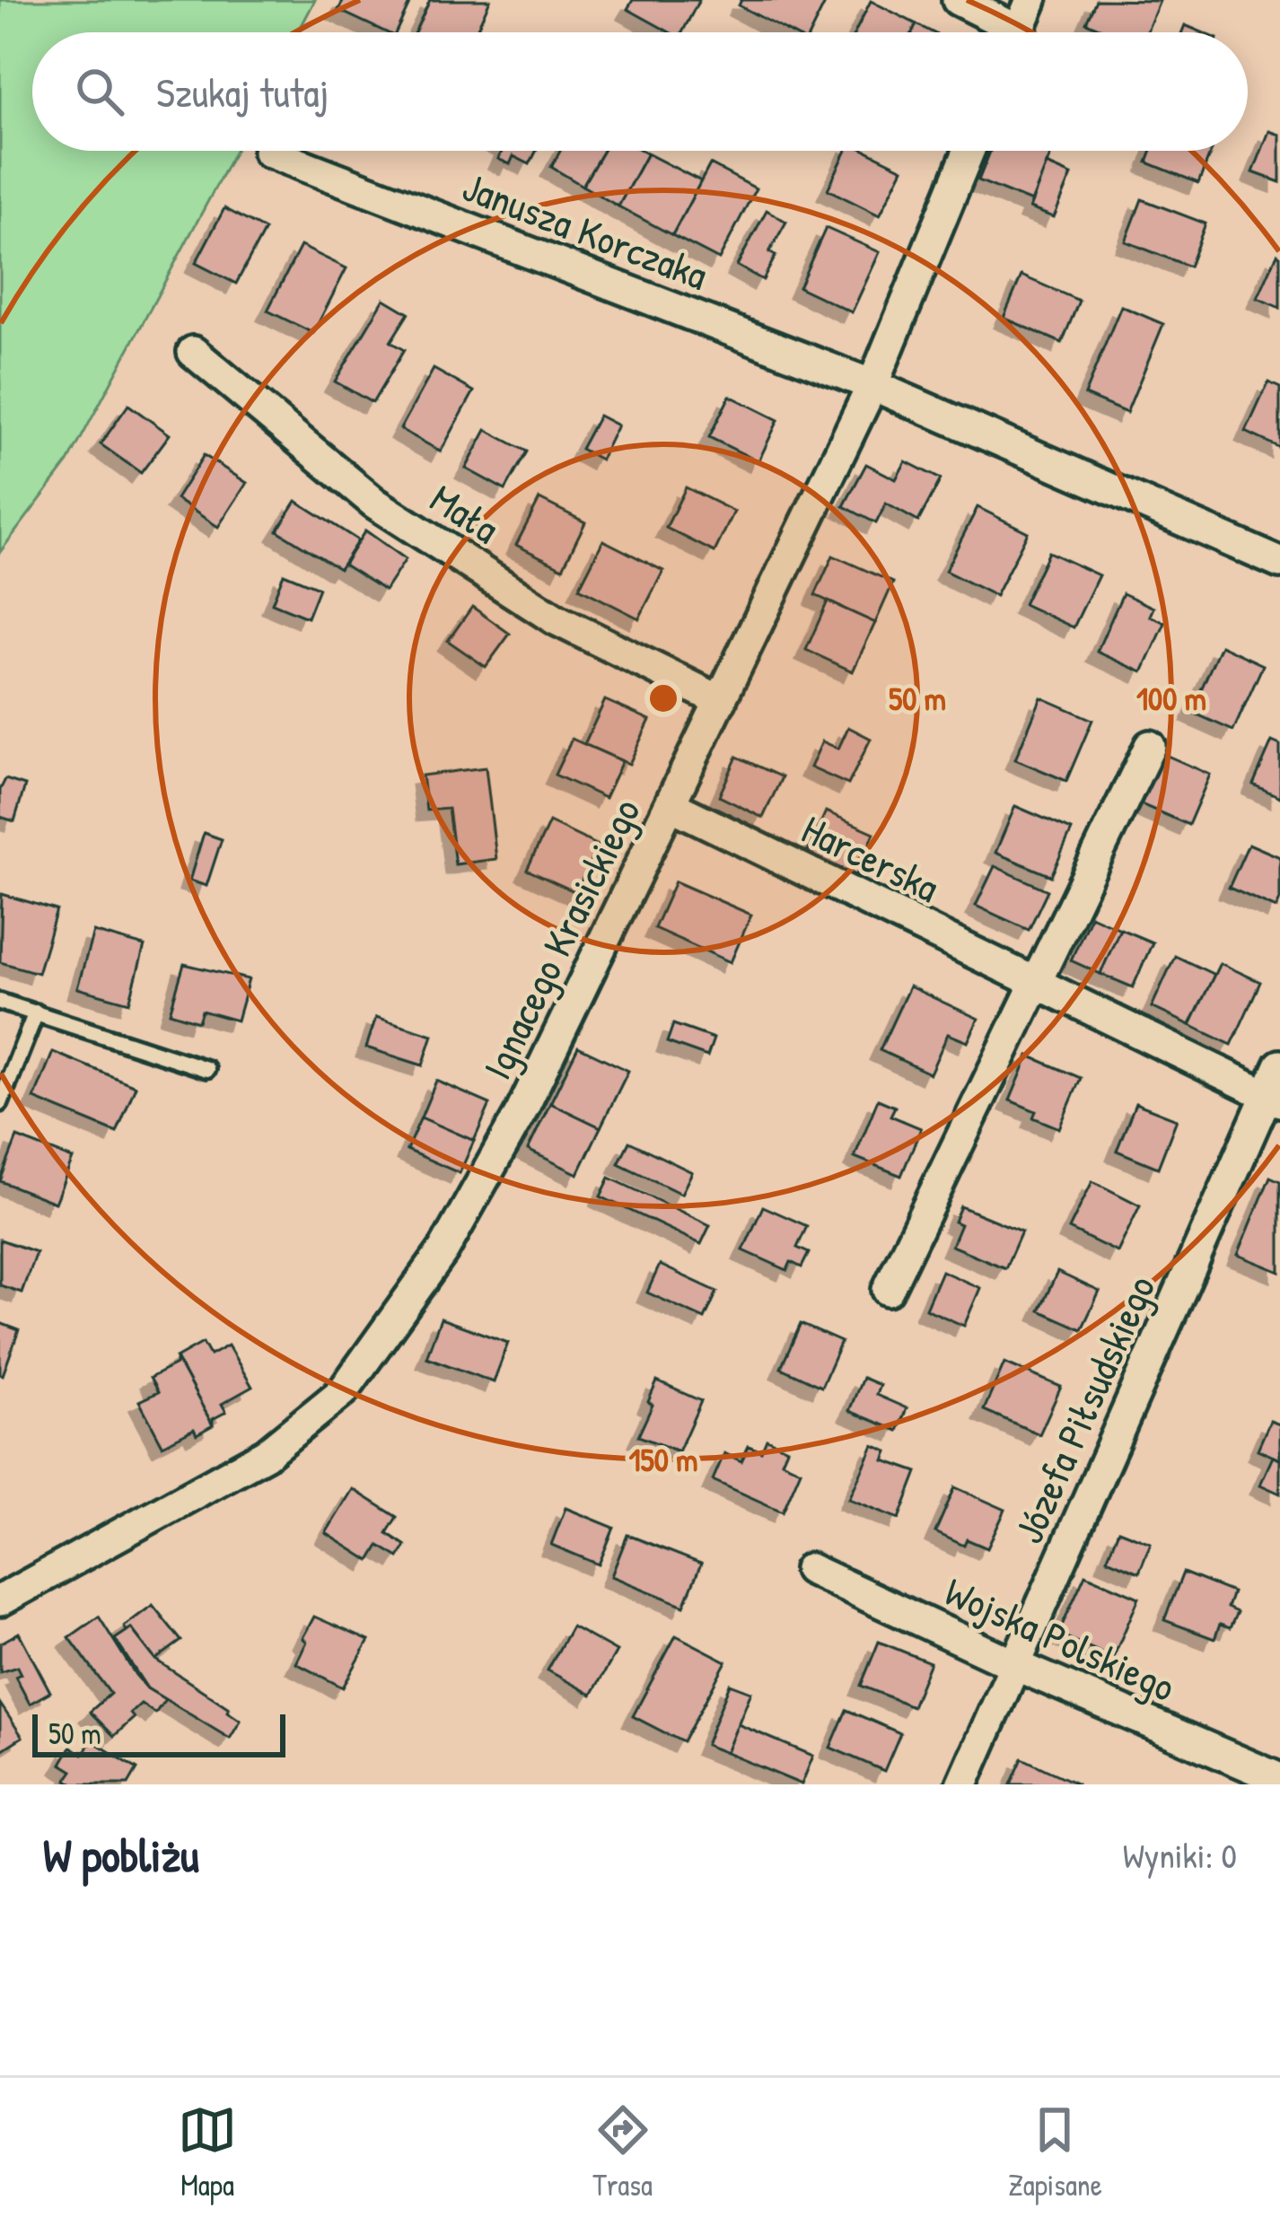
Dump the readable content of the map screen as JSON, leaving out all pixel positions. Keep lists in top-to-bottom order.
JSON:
{
  "streets": {
    "street": [
      "Janusza Korczaka",
      "Mała",
      "Harcerska",
      "Ignacego Krasickiego",
      "Józefa Piłsudskiego",
      "Wojska Polskiego"
    ]
  },
  "crossings": [
    ["Janusza Korczaka", "Ignacego Krasickiego"],
    ["Mała", "Ignacego Krasickiego"],
    ["Harcerska", "Ignacego Krasickiego"],
    ["Harcerska", "Józefa Piłsudskiego"],
    ["Józefa Piłsudskiego", "Wojska Polskiego"]
  ],
  "scale_bar": "50 m",
  "page": {
    "search": "Szukaj tutaj",
    "scale": "50 m",
    "heading": ["W pobliżu", "Wyniki: 0"],
    "nav": ["Mapa", "Trasa", "Zapisane"]
  },
  "rings": ["50 m", "100 m", "150 m"]
}
